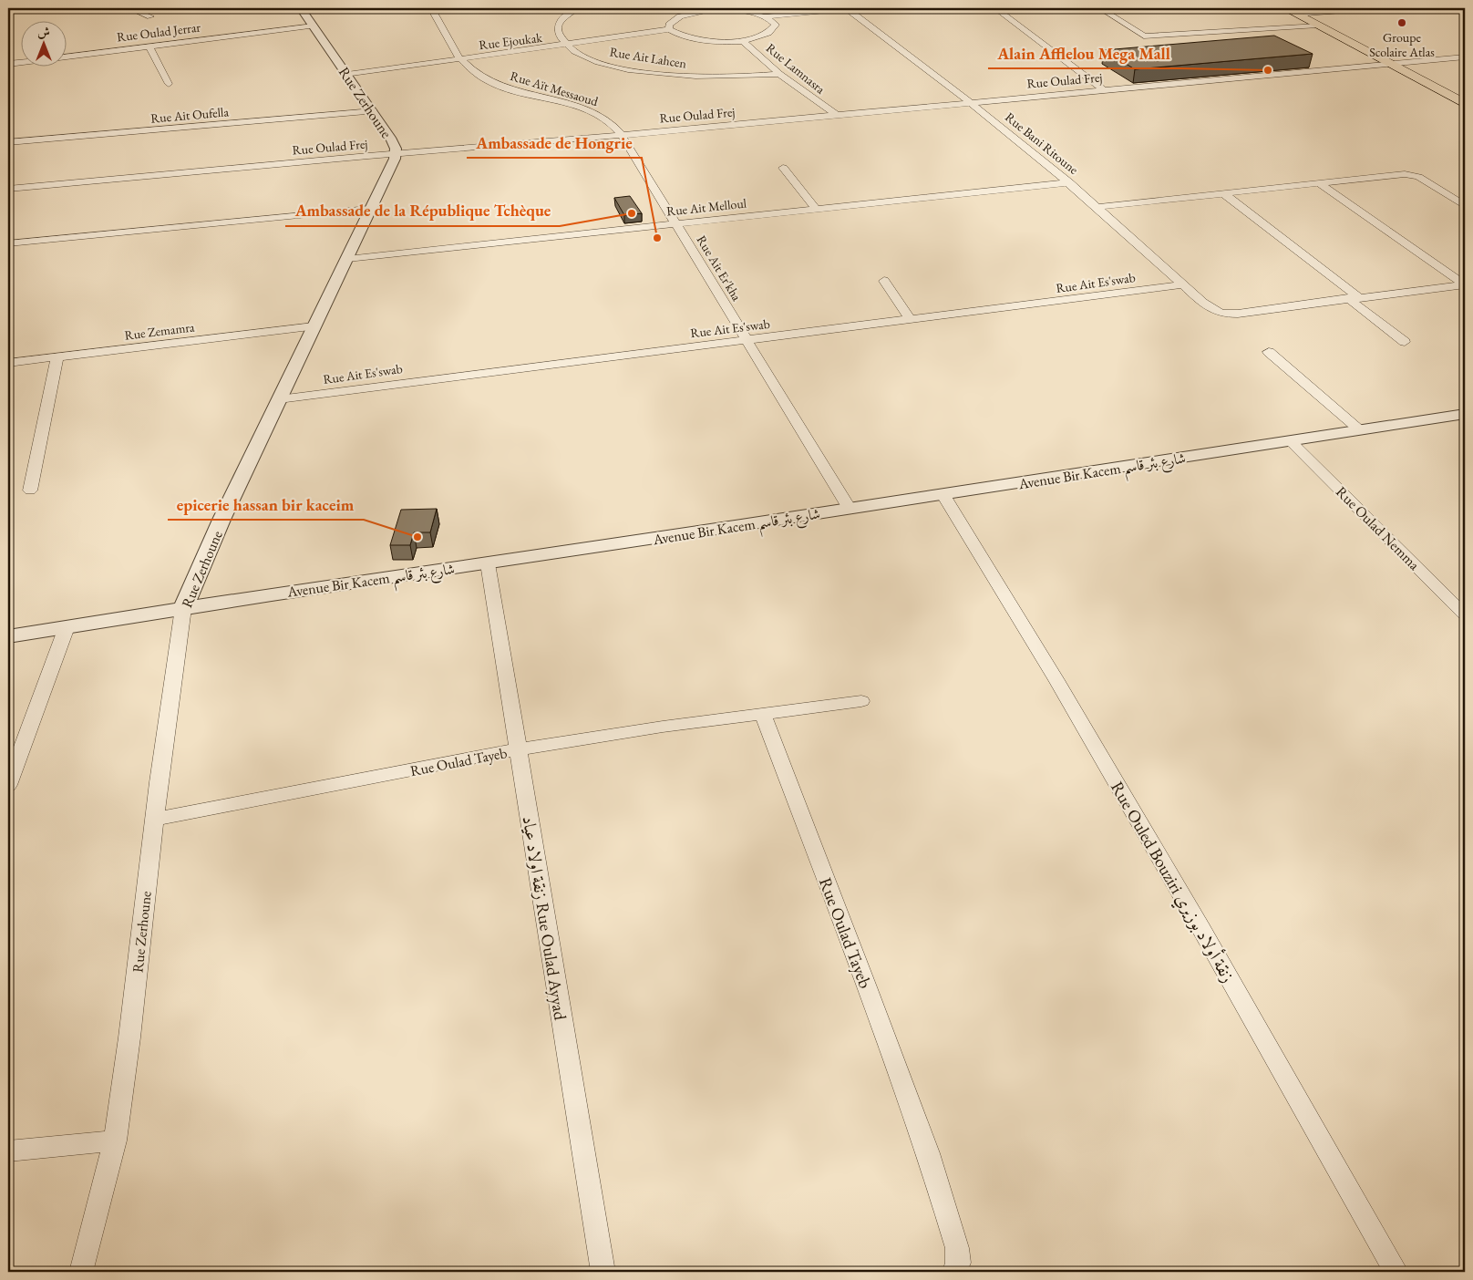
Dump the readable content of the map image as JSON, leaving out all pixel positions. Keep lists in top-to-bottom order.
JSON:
{
  "streets": {
    "street": [
      "Rue Oulad Jerrar",
      "Rue Ejoukak",
      "Rue Ait Lahcen",
      "Rue Lamnasra",
      "Rue Oulad Frej",
      "Rue Aït Messaoud",
      "Rue Zerhoune",
      "Rue Ait Oufella",
      "Rue Bani Ritoune",
      "Rue Ait Melloul",
      "Rue Ait Er'kha",
      "Rue Ait Es'swab",
      "Rue Zemamra",
      "Avenue Bir Kacem شارع بئر قاسم",
      "Rue Oulad Nemma",
      "Rue Oulad Tayeb",
      "Rue Ouled Bouziri زنقة أولاد بوزيري",
      "زنقة اولاد عياد Rue Oulad Ayyad"
    ]
  },
  "crossings": [
    ["Rue Oulad Jerrar", "Rue Zerhoune"],
    ["Rue Ejoukak", "Rue Ait Lahcen"],
    ["Rue Ejoukak", "Rue Aït Messaoud"],
    ["Rue Ejoukak", "Rue Zerhoune"],
    ["Rue Ait Lahcen", "Rue Lamnasra"],
    ["Rue Lamnasra", "Rue Oulad Frej"],
    ["Rue Oulad Frej", "Rue Aït Messaoud"],
    ["Rue Oulad Frej", "Rue Zerhoune"],
    ["Rue Oulad Frej", "Rue Bani Ritoune"],
    ["Rue Oulad Frej", "Rue Ait Er'kha"],
    ["Rue Aït Messaoud", "Rue Ait Er'kha"],
    ["Rue Zerhoune", "Rue Ait Oufella"],
    ["Rue Zerhoune", "Rue Ait Melloul"],
    ["Rue Zerhoune", "Rue Ait Es'swab"],
    ["Rue Zerhoune", "Rue Zemamra"],
    ["Rue Zerhoune", "Avenue Bir Kacem شارع بئر قاسم"],
    ["Rue Zerhoune", "Rue Oulad Tayeb"],
    ["Rue Bani Ritoune", "Rue Ait Melloul"],
    ["Rue Bani Ritoune", "Rue Ait Es'swab"],
    ["Rue Ait Melloul", "Rue Ait Er'kha"],
    ["Rue Ait Er'kha", "Rue Ait Es'swab"],
    ["Rue Ait Er'kha", "Avenue Bir Kacem شارع بئر قاسم"],
    ["Avenue Bir Kacem شارع بئر قاسم", "Rue Oulad Nemma"],
    ["Avenue Bir Kacem شارع بئر قاسم", "Rue Ouled Bouziri زنقة أولاد بوزيري"],
    ["Avenue Bir Kacem شارع بئر قاسم", "زنقة اولاد عياد Rue Oulad Ayyad"],
    ["Rue Oulad Tayeb", "زنقة اولاد عياد Rue Oulad Ayyad"]
  ],
  "places": [
    "Groupe Scolaire Atlas",
    "Alain Afflelou Mega Mall",
    "Ambassade de la République Tchèque",
    "Ambassade de Hongrie",
    "epicerie hassan bir kaceim"
  ],
  "north": "top"
}
